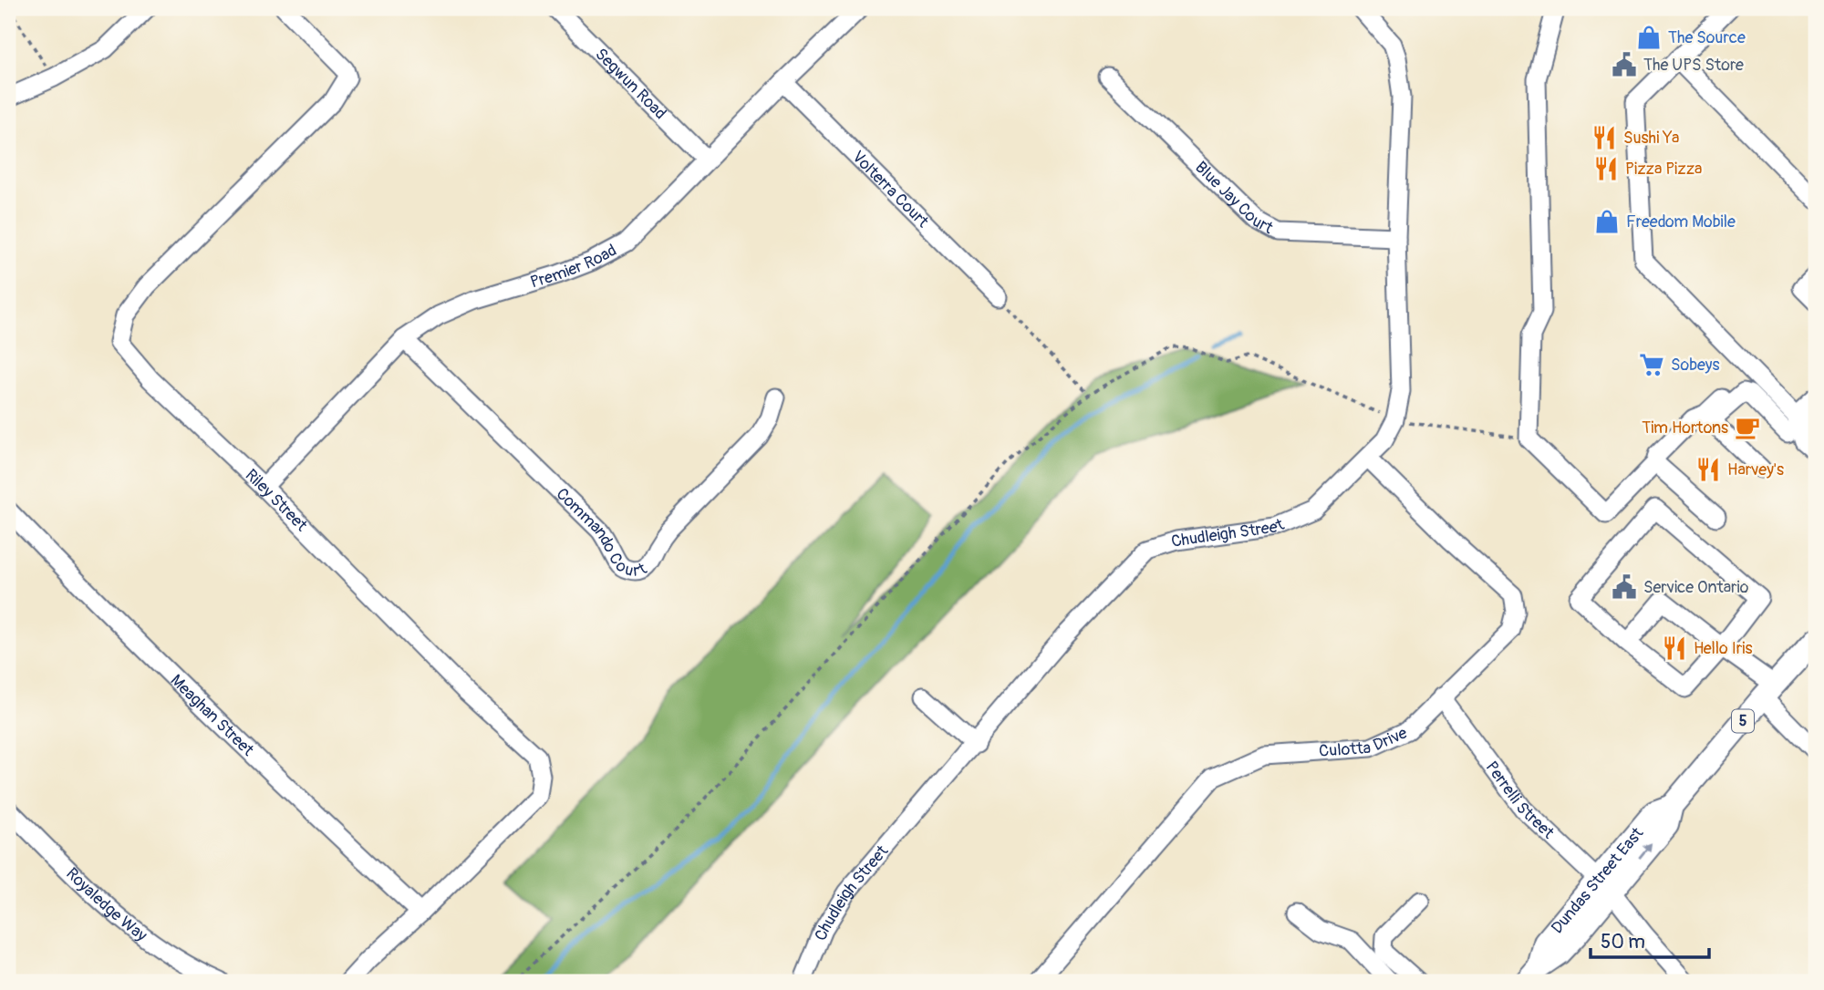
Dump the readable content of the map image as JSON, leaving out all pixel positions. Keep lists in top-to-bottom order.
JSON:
{
  "streets": {
    "main road": ["5", "Dundas Street East"],
    "street": [
      "Segwun Road",
      "Volterra Court",
      "Blue Jay Court",
      "Premier Road",
      "Riley Street",
      "Commando Court",
      "Chudleigh Street",
      "Meaghan Street",
      "Culotta Drive",
      "Perrelli Street",
      "Royaledge Way"
    ]
  },
  "crossings": [
    ["Segwun Road", "Premier Road"],
    ["Volterra Court", "Premier Road"],
    ["Blue Jay Court", "Chudleigh Street"],
    ["Premier Road", "Riley Street"],
    ["Premier Road", "Commando Court"],
    ["Riley Street", "Meaghan Street"],
    ["Chudleigh Street", "Culotta Drive"],
    ["Culotta Drive", "Perrelli Street"],
    ["Perrelli Street", "Dundas Street East"]
  ],
  "places": {
    "shop": ["The Source", "Freedom Mobile"],
    "public building": ["The UPS Store", "Service Ontario"],
    "restaurant": [
      "Sushi Ya",
      "Pizza Pizza",
      "Harvey's",
      "Hello Iris"
    ],
    "supermarket": ["Sobeys"],
    "cafe": ["Tim Hortons"]
  },
  "scale_bar": "50 m"
}
